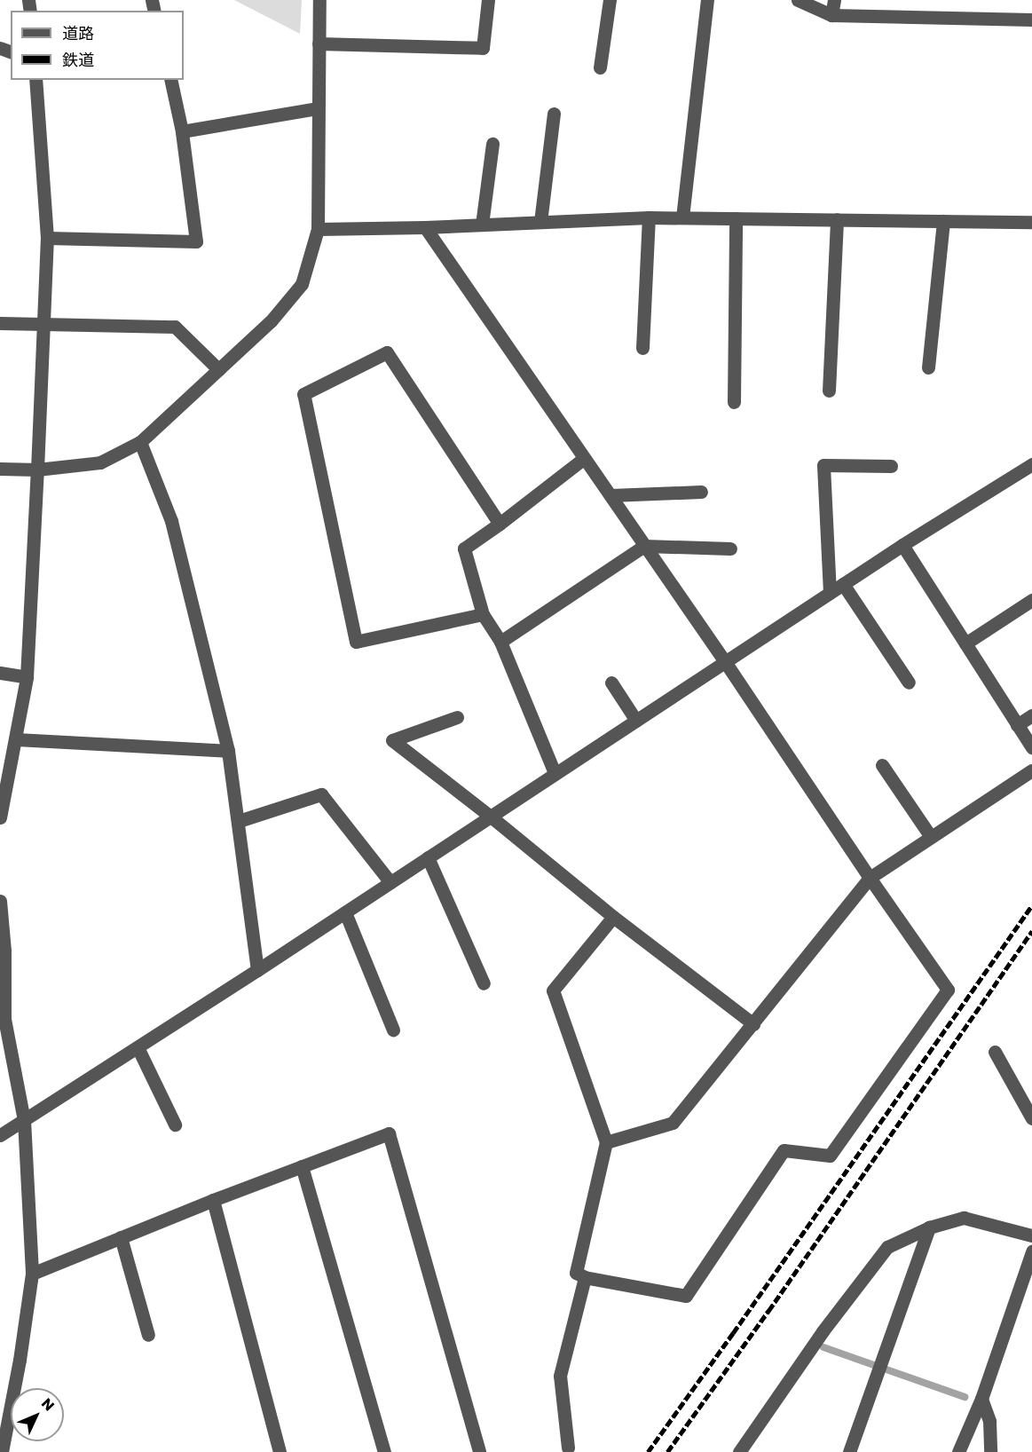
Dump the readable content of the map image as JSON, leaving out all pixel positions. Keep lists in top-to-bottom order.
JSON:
{
  "legend": ["道路", "鉄道"],
  "north": "top right"
}
